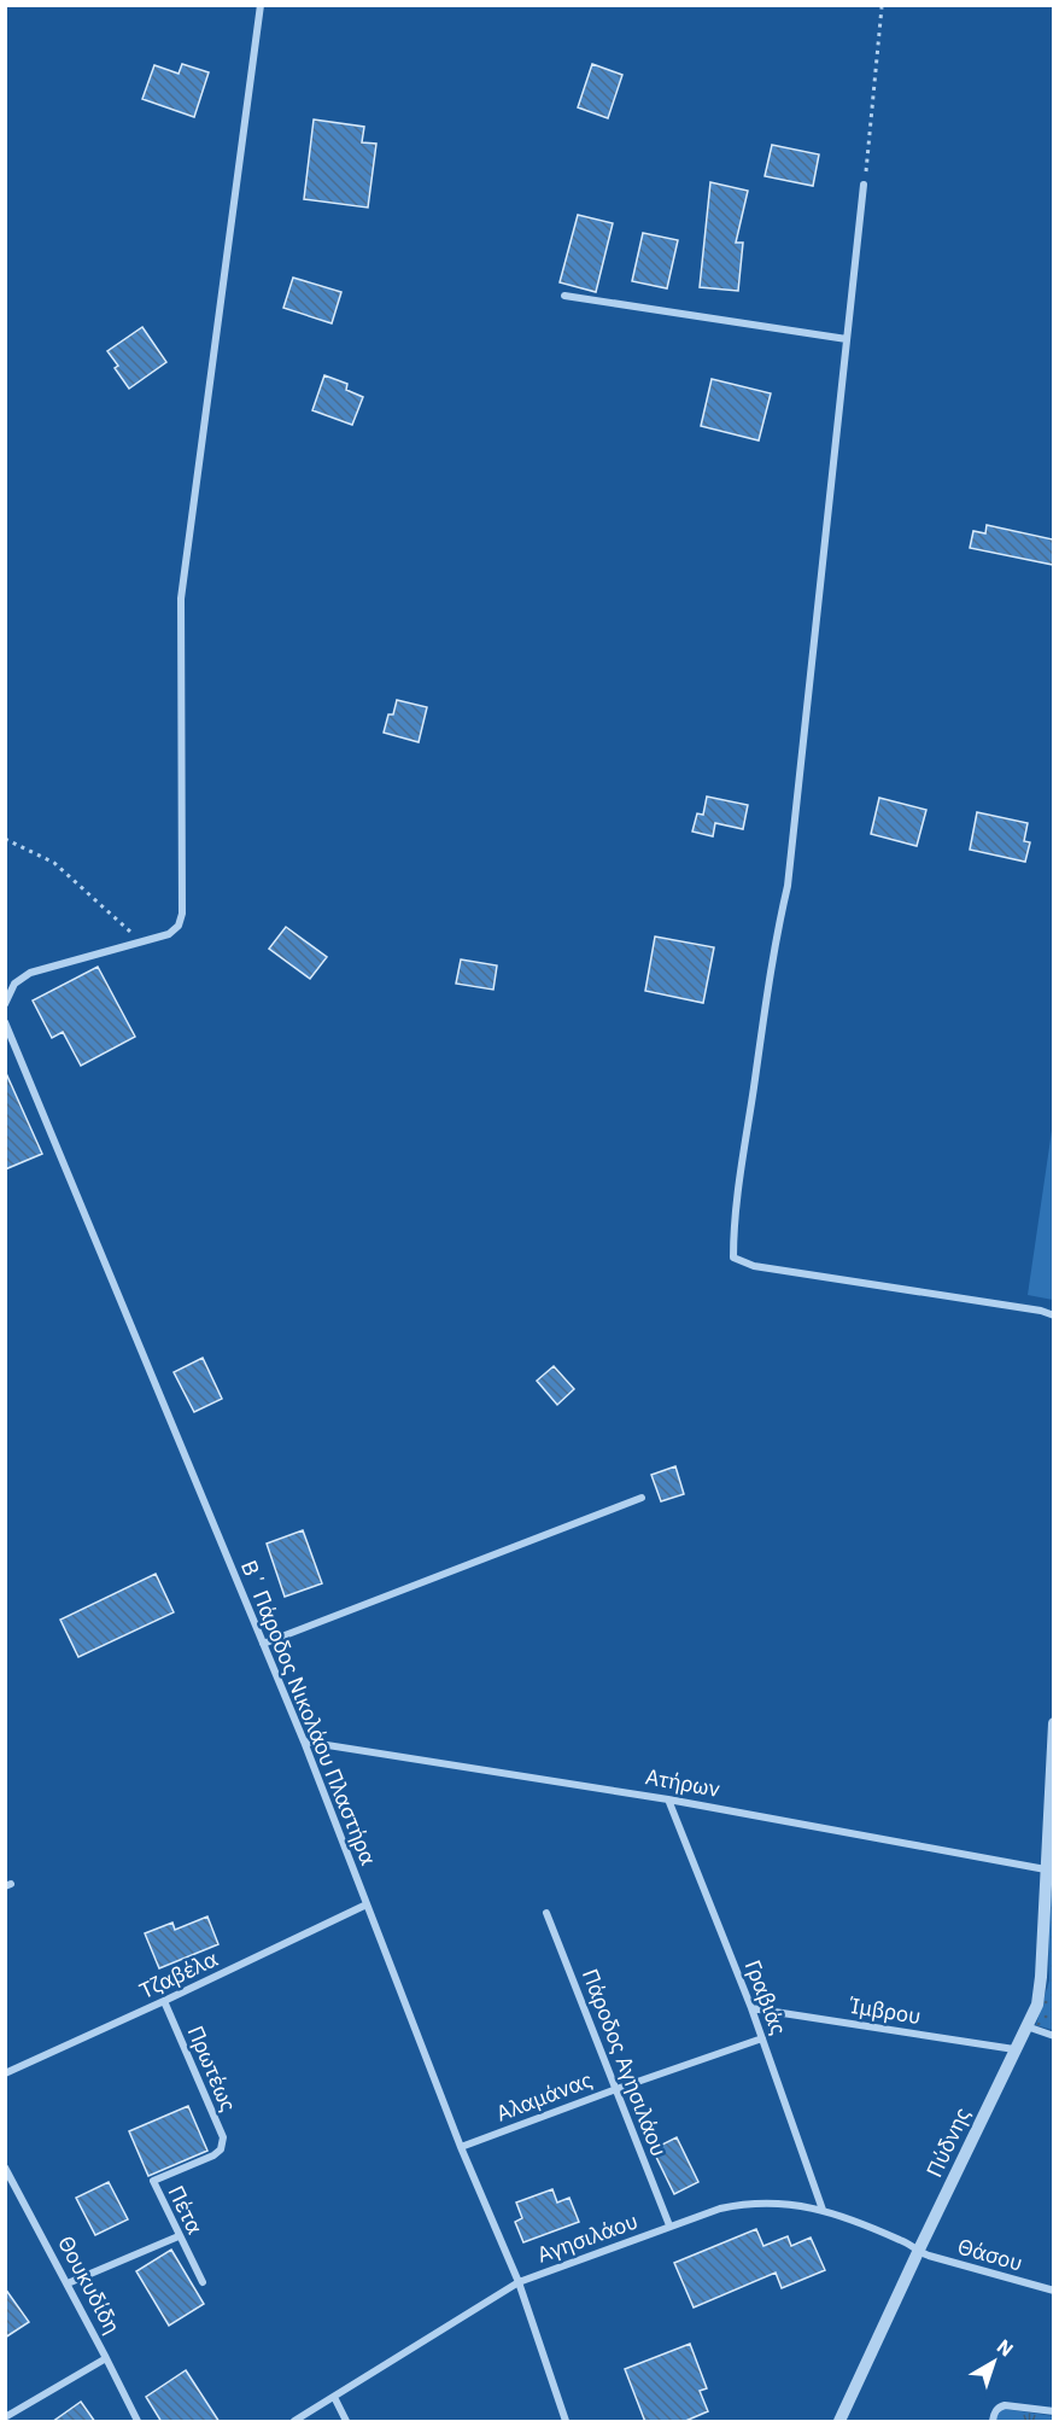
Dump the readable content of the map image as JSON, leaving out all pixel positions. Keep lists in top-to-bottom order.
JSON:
{
  "streets": {
    "street": [
      "Β΄ Πάροδος Νικολάου Πλαστήρα",
      "Ατήρων",
      "Τζαβέλα",
      "Γραβιάς",
      "Ίμβρου",
      "Πάροδος Αγησιλάου",
      "Πρωτέως",
      "Αλαμάνας",
      "Πύδνης",
      "Πέτα",
      "Αγησιλάου",
      "Θάσου",
      "Θουκυδίδη"
    ]
  },
  "crossings": [
    ["Β΄ Πάροδος Νικολάου Πλαστήρα", "Ατήρων"],
    ["Β΄ Πάροδος Νικολάου Πλαστήρα", "Τζαβέλα"],
    ["Β΄ Πάροδος Νικολάου Πλαστήρα", "Αλαμάνας"],
    ["Β΄ Πάροδος Νικολάου Πλαστήρα", "Αγησιλάου"],
    ["Ατήρων", "Γραβιάς"],
    ["Ατήρων", "Πύδνης"],
    ["Τζαβέλα", "Πρωτέως"],
    ["Γραβιάς", "Ίμβρου"],
    ["Γραβιάς", "Αλαμάνας"],
    ["Γραβιάς", "Αγησιλάου"],
    ["Ίμβρου", "Πύδνης"],
    ["Πάροδος Αγησιλάου", "Αλαμάνας"],
    ["Πάροδος Αγησιλάου", "Αγησιλάου"],
    ["Πρωτέως", "Πέτα"],
    ["Πύδνης", "Αγησιλάου"],
    ["Πύδνης", "Θάσου"],
    ["Αγησιλάου", "Θάσου"]
  ],
  "north": "top right"
}
